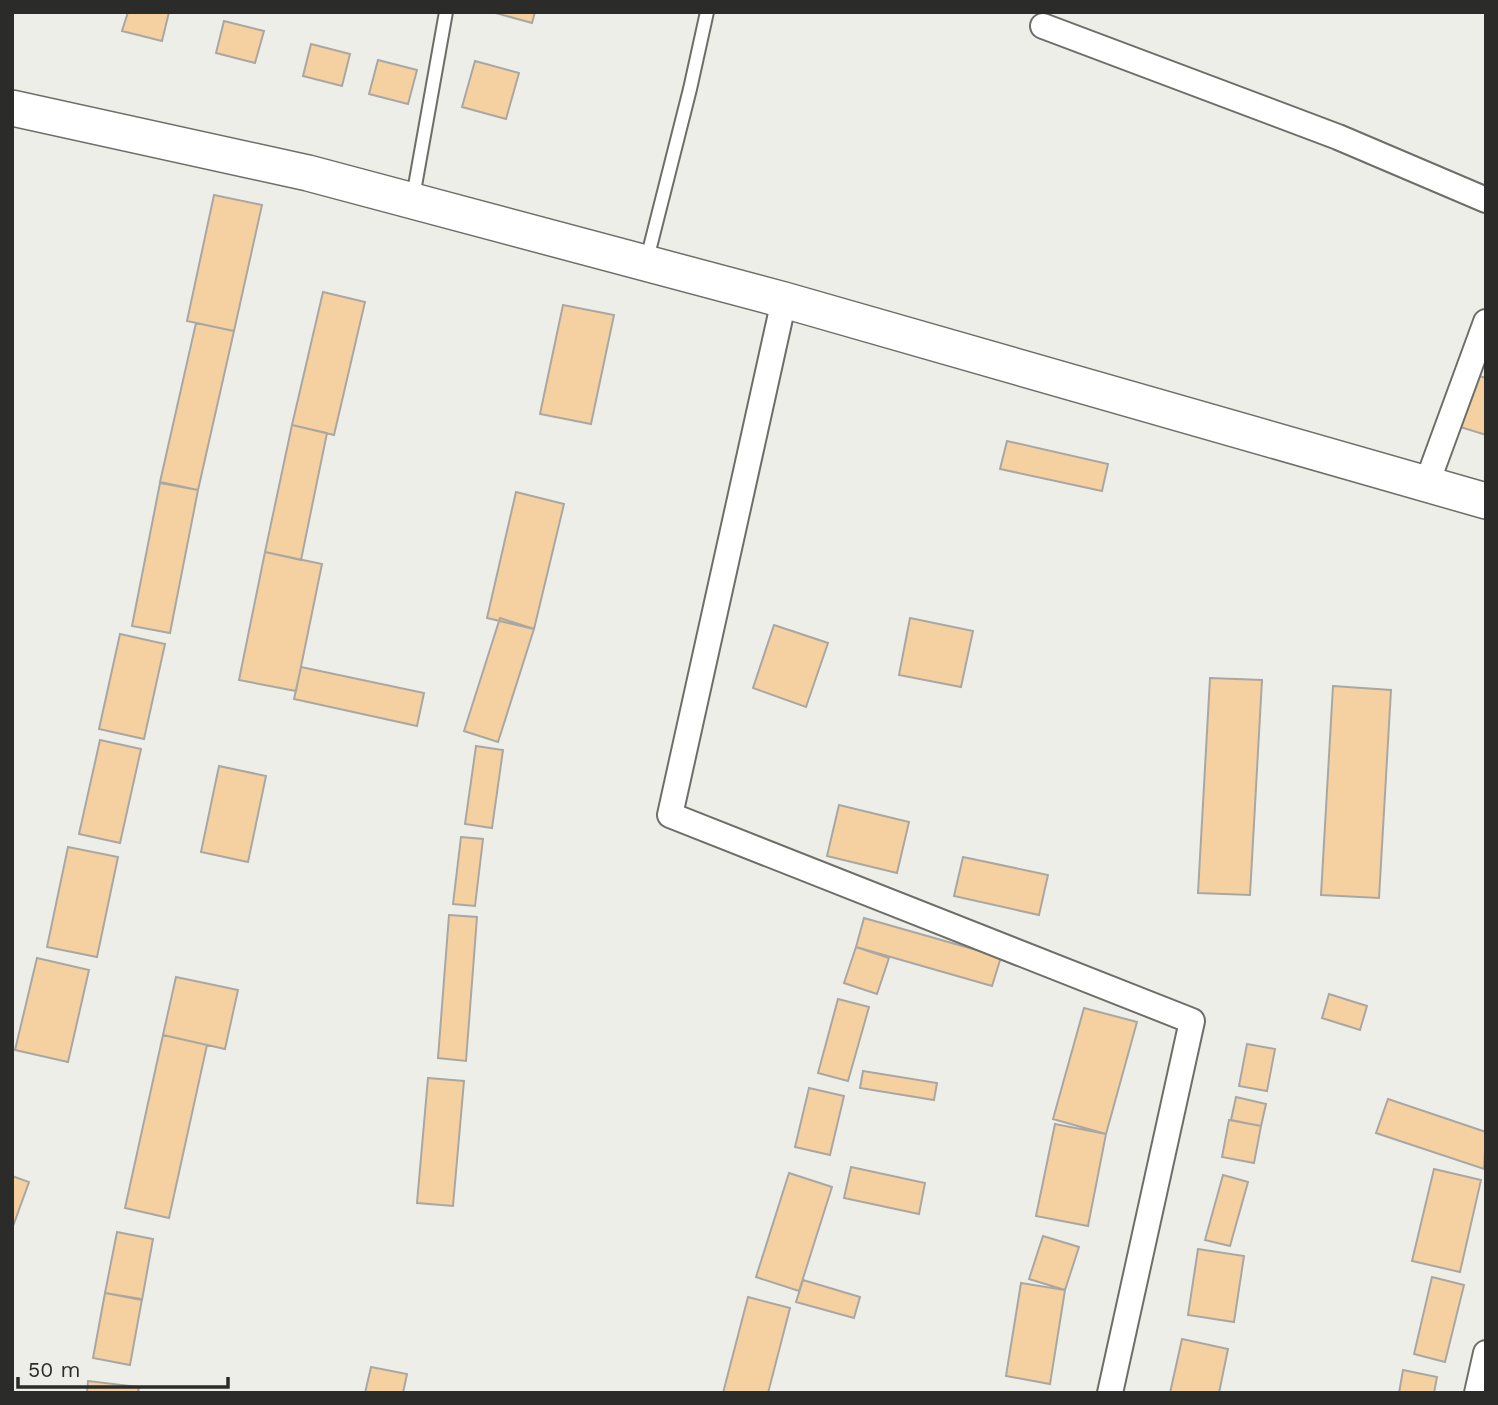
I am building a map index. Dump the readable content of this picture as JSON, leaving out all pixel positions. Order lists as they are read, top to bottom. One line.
{"scale_bar":"50 m"}
